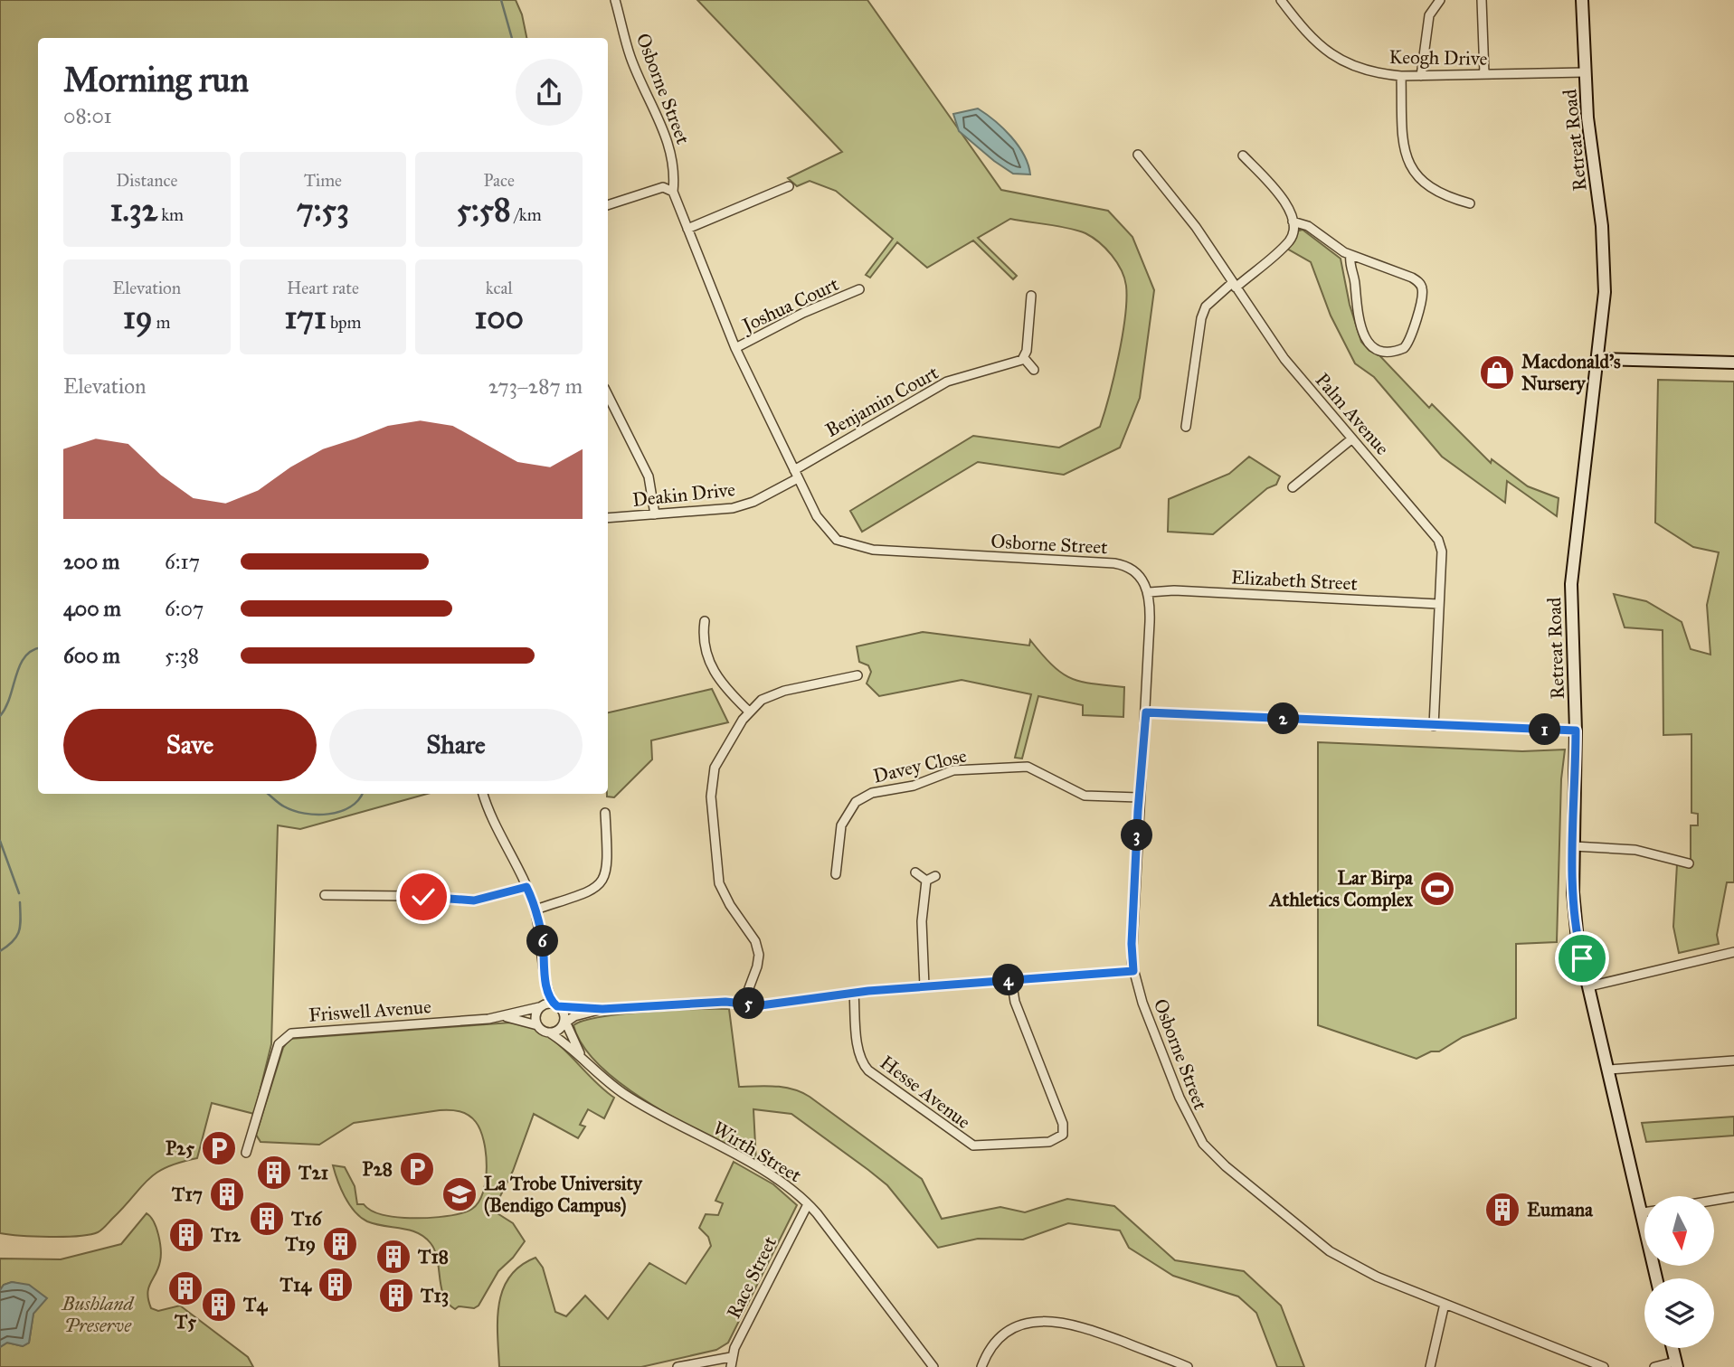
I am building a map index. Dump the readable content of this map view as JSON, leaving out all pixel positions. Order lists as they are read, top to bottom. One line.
{"streets":{"street":["Keogh Drive","Osborne Street","Retreat Road","Joshua Court","Benjamin Court","Palm Avenue","Deakin Drive","Elizabeth Street","Davey Close","Friswell Avenue","Hesse Avenue","Wirth Street","Race Street"]},"crossings":[["Keogh Drive","Retreat Road"],["Osborne Street","Joshua Court"],["Osborne Street","Benjamin Court"],["Osborne Street","Deakin Drive"],["Osborne Street","Elizabeth Street"],["Osborne Street","Davey Close"],["Benjamin Court","Deakin Drive"],["Palm Avenue","Elizabeth Street"],["Friswell Avenue","Wirth Street"],["Wirth Street","Race Street"]],"parks":["Bushland Preserve"],"places":{"shop":["Macdonald’s Nursery"],"sports":["Lar Birpa Athletics Complex"],"parking":["P25","P28"],"building":["T21","T17","Eumana","T16","T12","T19","T18","T14","T5","T13","T4"],"school or university":["La Trobe University (Bendigo Campus)"]},"north":"bottom","page":{"heading":["Morning run","08:01"],"stats":[["Distance","1.32 km"],["Time","7:53"],["Pace","5:58 /km"],["Elevation","19 m"],["Heart rate","171 bpm"],["kcal","100"]],"chart":["Elevation","273–287 m"],"list":[{"name":"200 m","note":"6:17"},{"name":"400 m","note":"6:07"},{"name":"600 m","note":"5:38"}],"buttons":["Save","Share"],"pins":["2","1","3","6","4","5"]}}
